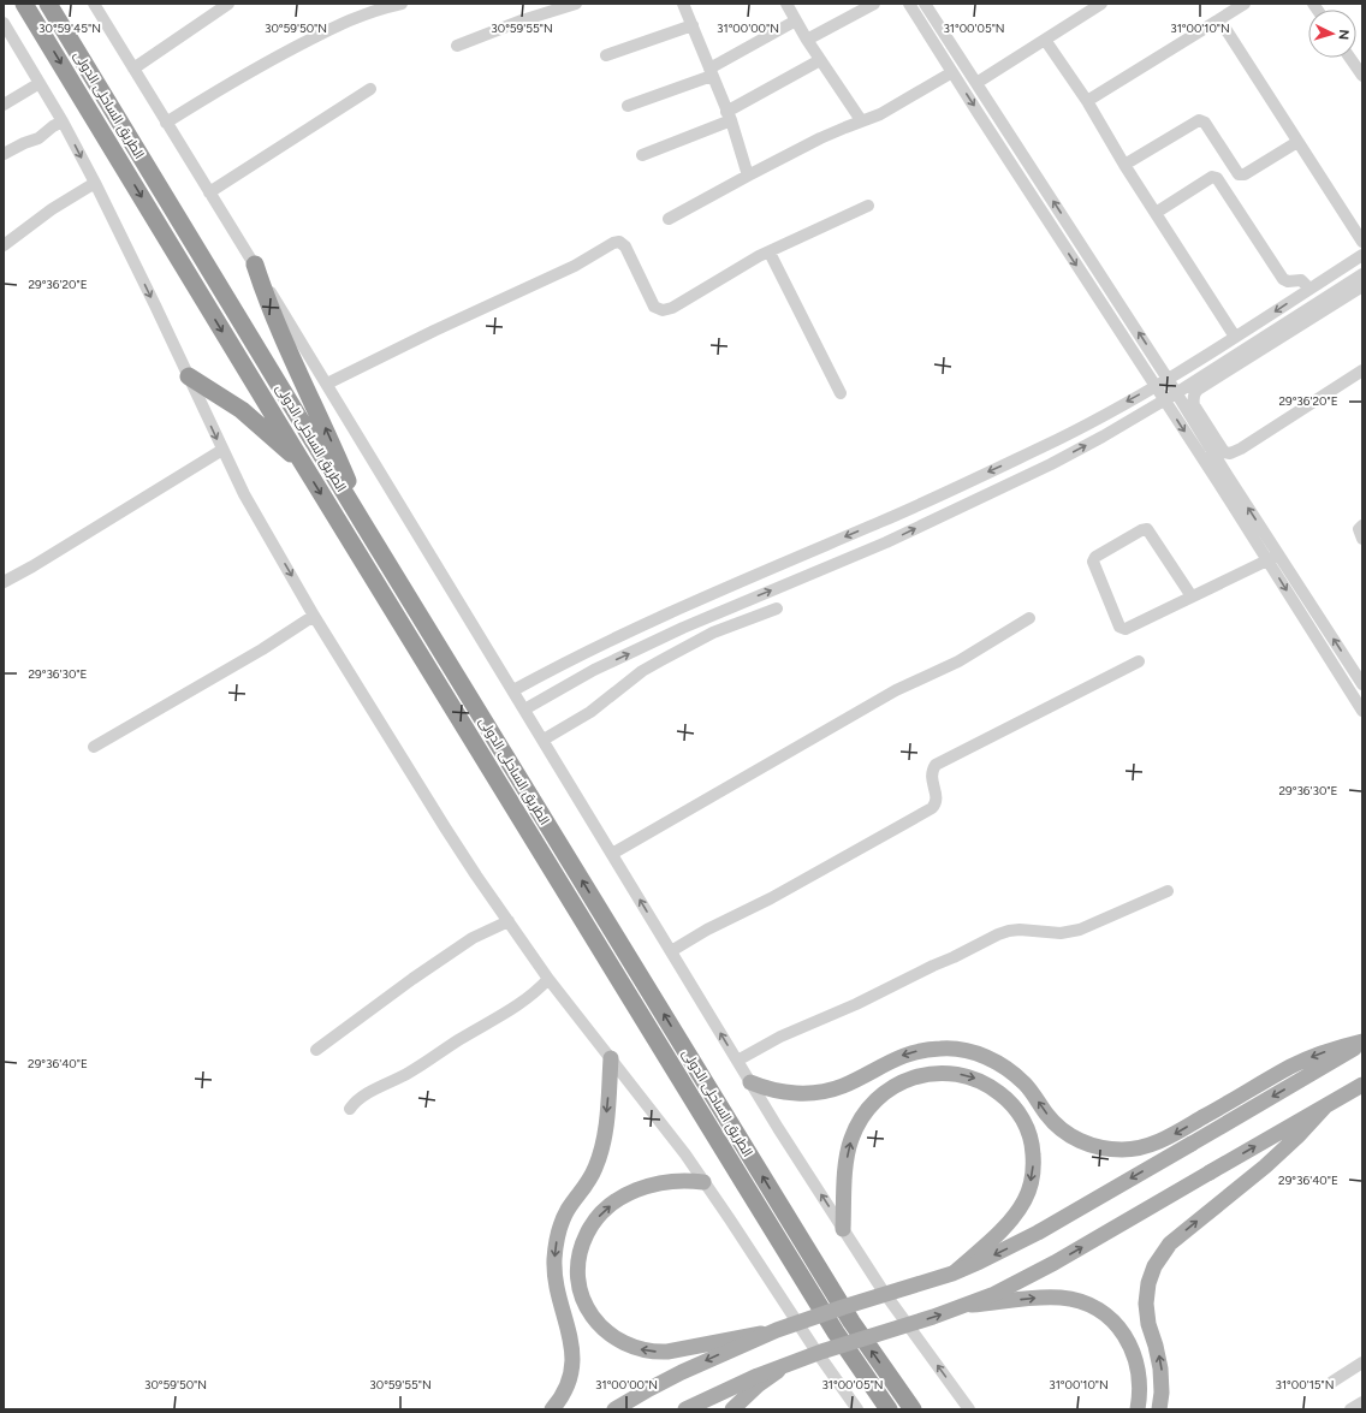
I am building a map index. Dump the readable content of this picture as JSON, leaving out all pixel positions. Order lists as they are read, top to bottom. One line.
{"streets":{"highway":["الطريق الساحلى الدولى"]},"north":"right","coordinates":["30°59'45\"N","30°59'50\"N","30°59'55\"N","31°00'00\"N","31°00'05\"N","31°00'10\"N","29°36'20\"E","29°36'30\"E","29°36'40\"E","31°00'15\"N"]}
